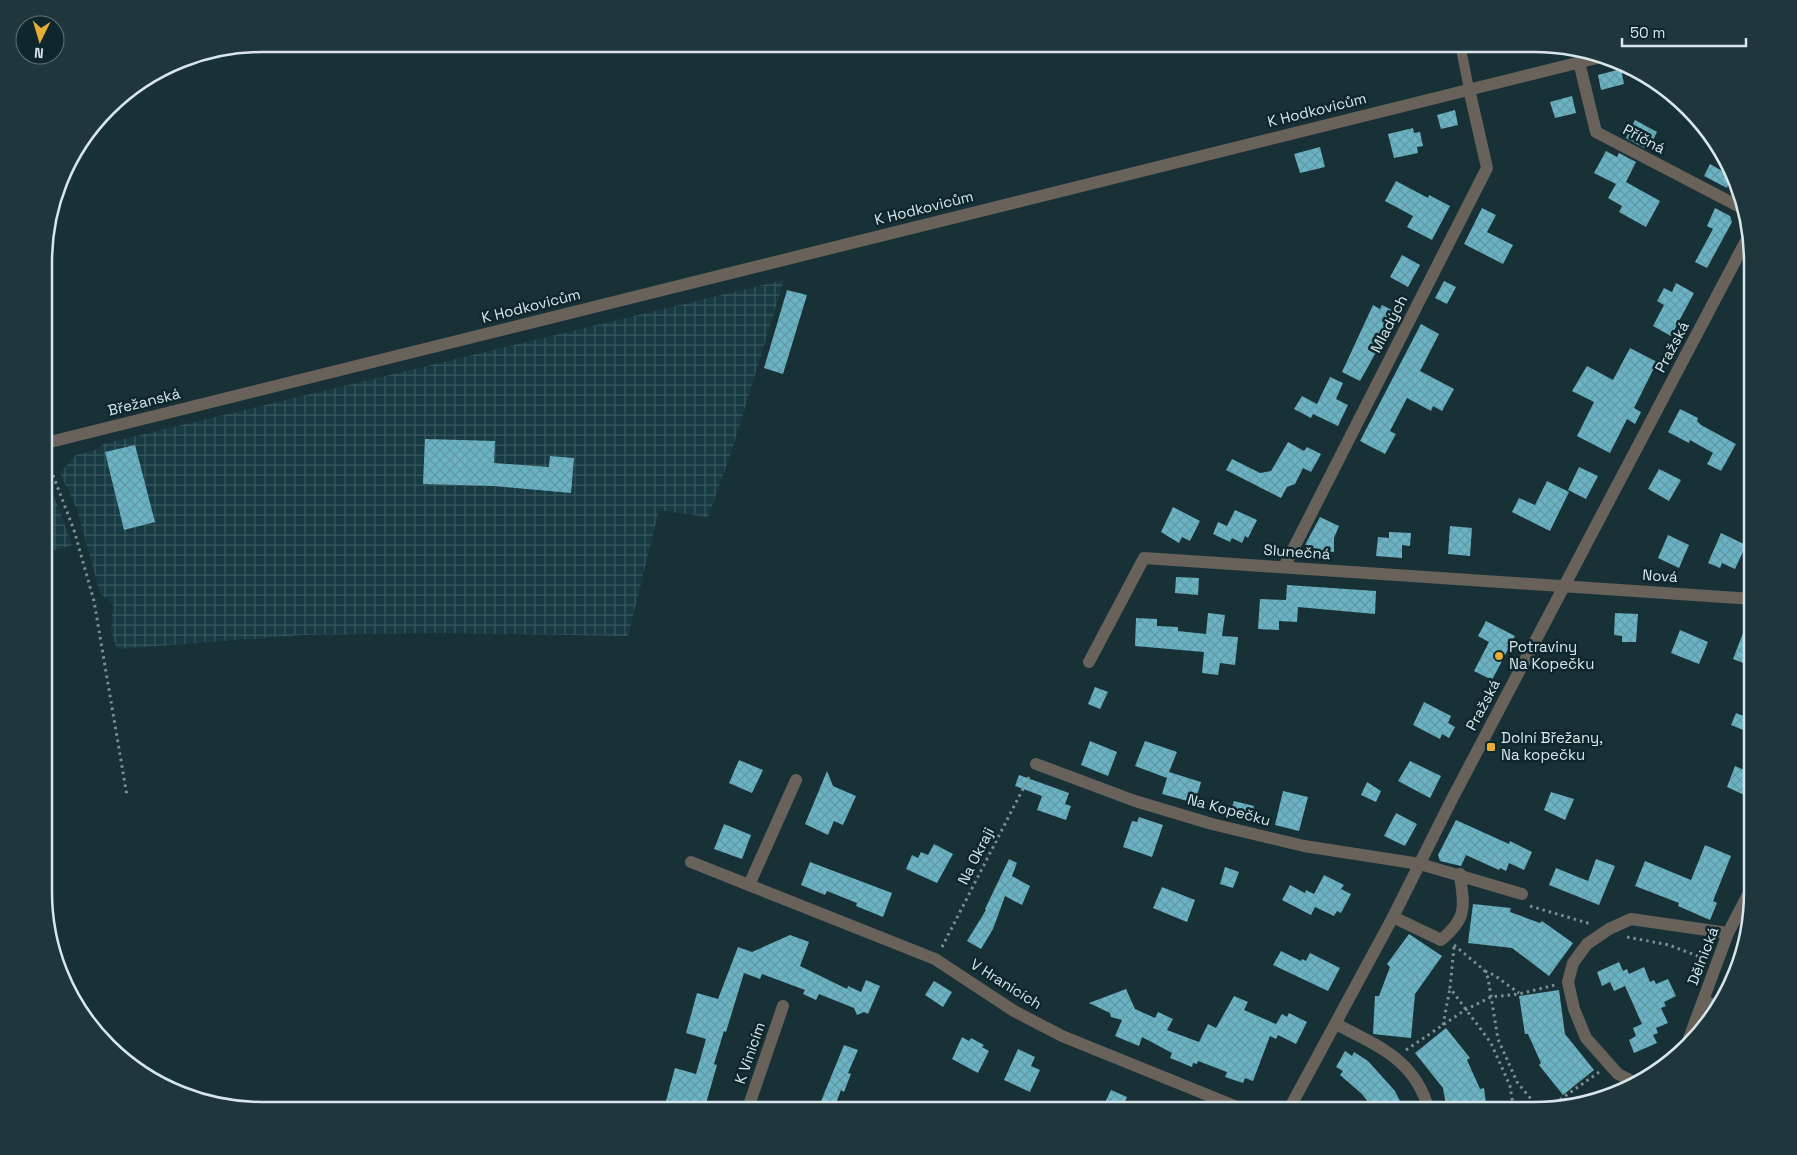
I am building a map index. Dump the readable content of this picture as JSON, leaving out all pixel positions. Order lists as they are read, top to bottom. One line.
{"streets":{"street":["K Hodkovicům","Příčná","Mladých","Pražská","Břežanská","Slunečná","Nová","Na Kopečku","Dělnická","V Hranicích","K Vinicím"],"path":["Na Okraji"]},"crossings":[["K Hodkovicům","Příčná"],["K Hodkovicům","Mladých"],["K Hodkovicům","Břežanská"],["Mladých","Slunečná"],["Pražská","Slunečná"],["Pražská","Nová"],["Pražská","Na Kopečku"],["Slunečná","Nová"],["Na Kopečku","Na Okraji"],["Na Okraji","V Hranicích"]],"places":{"other":["Potraviny Na Kopečku"],"transit":["Dolní Břežany, Na kopečku"]},"scale_bar":"50 m","north":"bottom"}
